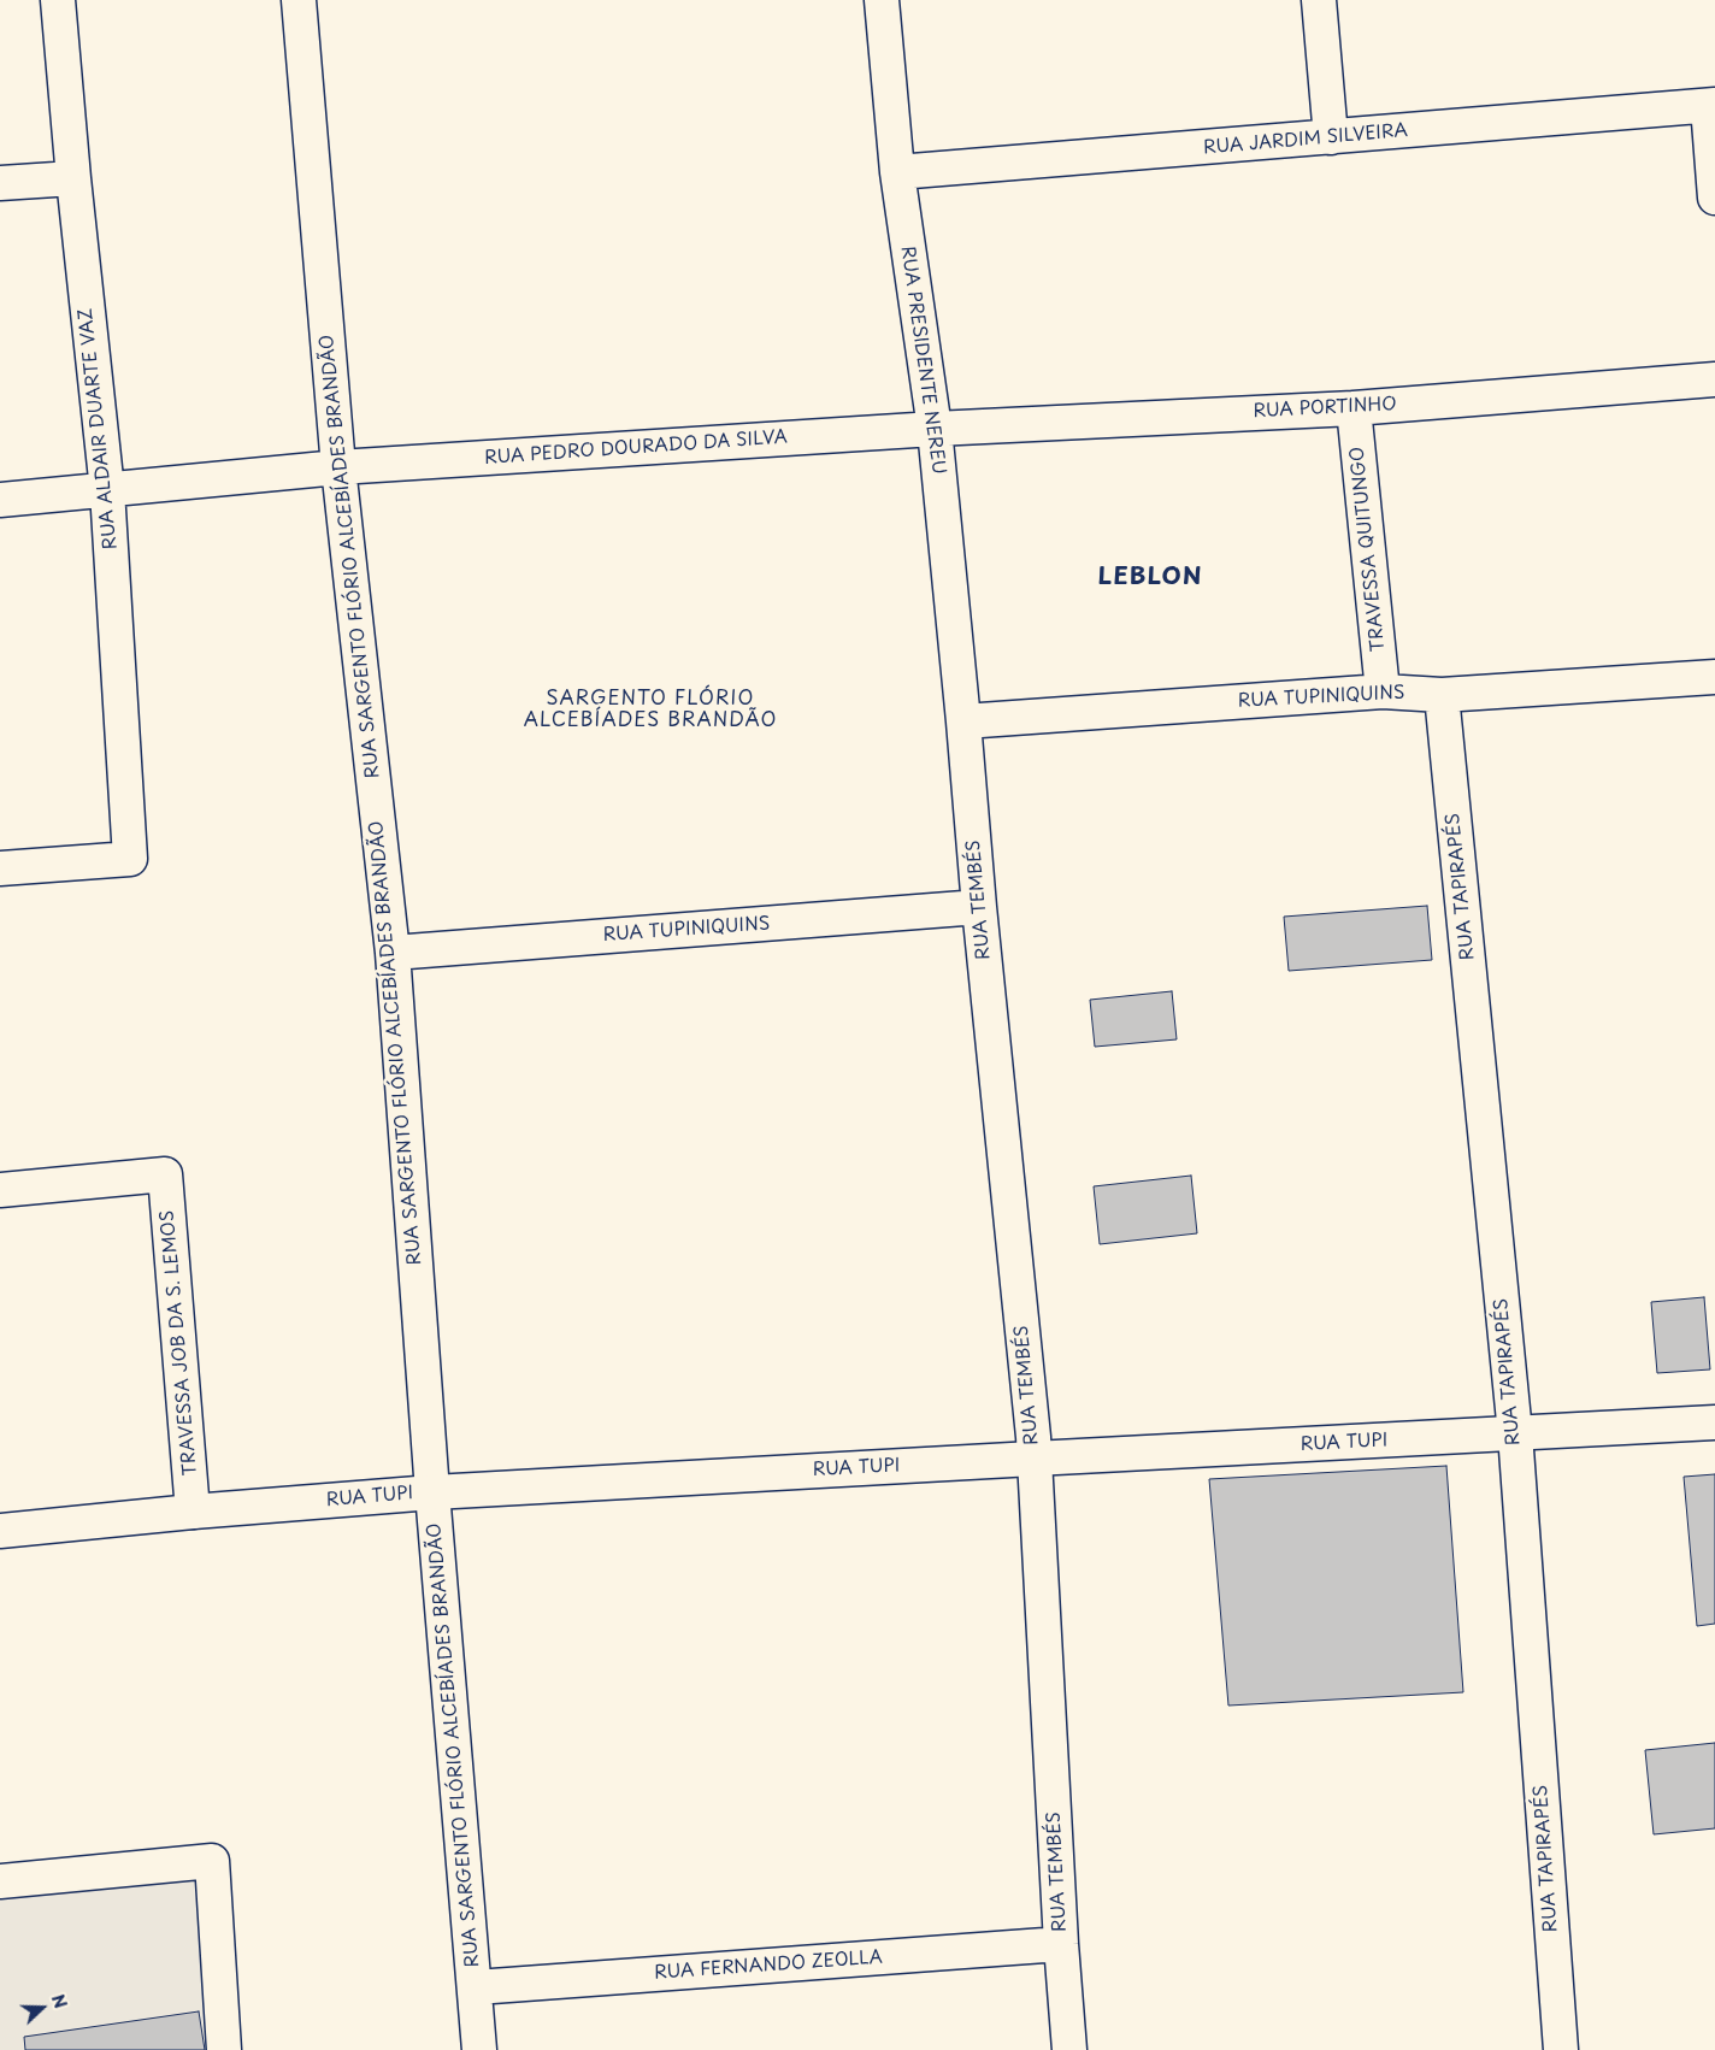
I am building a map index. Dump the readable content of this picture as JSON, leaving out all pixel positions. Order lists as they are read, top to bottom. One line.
{"streets":{"street":["RUA JARDIM SILVEIRA","RUA PRESIDENTE NEREU","RUA PORTINHO","RUA ALDAIR DUARTE VAZ","RUA PEDRO DOURADO DA SILVA","TRAVESSA QUITUNGO","RUA SARGENTO FLÓRIO ALCEBÍADES BRANDÃO","RUA TUPINIQUINS","RUA TAPIRAPÉS","RUA TEMBÉS","TRAVESSA JOB DA S. LEMOS","RUA TUPI","RUA FERNANDO ZEOLLA"]},"crossings":[["RUA JARDIM SILVEIRA","RUA PRESIDENTE NEREU"],["RUA PRESIDENTE NEREU","RUA PORTINHO"],["RUA PRESIDENTE NEREU","RUA PEDRO DOURADO DA SILVA"],["RUA PRESIDENTE NEREU","RUA TUPINIQUINS"],["RUA PRESIDENTE NEREU","RUA TEMBÉS"],["RUA PORTINHO","RUA PEDRO DOURADO DA SILVA"],["RUA PORTINHO","TRAVESSA QUITUNGO"],["RUA ALDAIR DUARTE VAZ","RUA PEDRO DOURADO DA SILVA"],["RUA PEDRO DOURADO DA SILVA","RUA SARGENTO FLÓRIO ALCEBÍADES BRANDÃO"],["TRAVESSA QUITUNGO","RUA TUPINIQUINS"],["RUA SARGENTO FLÓRIO ALCEBÍADES BRANDÃO","RUA TUPINIQUINS"],["RUA SARGENTO FLÓRIO ALCEBÍADES BRANDÃO","RUA TUPI"],["RUA SARGENTO FLÓRIO ALCEBÍADES BRANDÃO","RUA FERNANDO ZEOLLA"],["RUA TUPINIQUINS","RUA TAPIRAPÉS"],["RUA TUPINIQUINS","RUA TEMBÉS"],["RUA TAPIRAPÉS","RUA TUPI"],["RUA TEMBÉS","RUA TUPI"],["RUA TEMBÉS","RUA FERNANDO ZEOLLA"],["TRAVESSA JOB DA S. LEMOS","RUA TUPI"]],"districts":["LEBLON","SARGENTO FLÓRIO ALCEBÍADES BRANDÃO"],"north":"right"}
